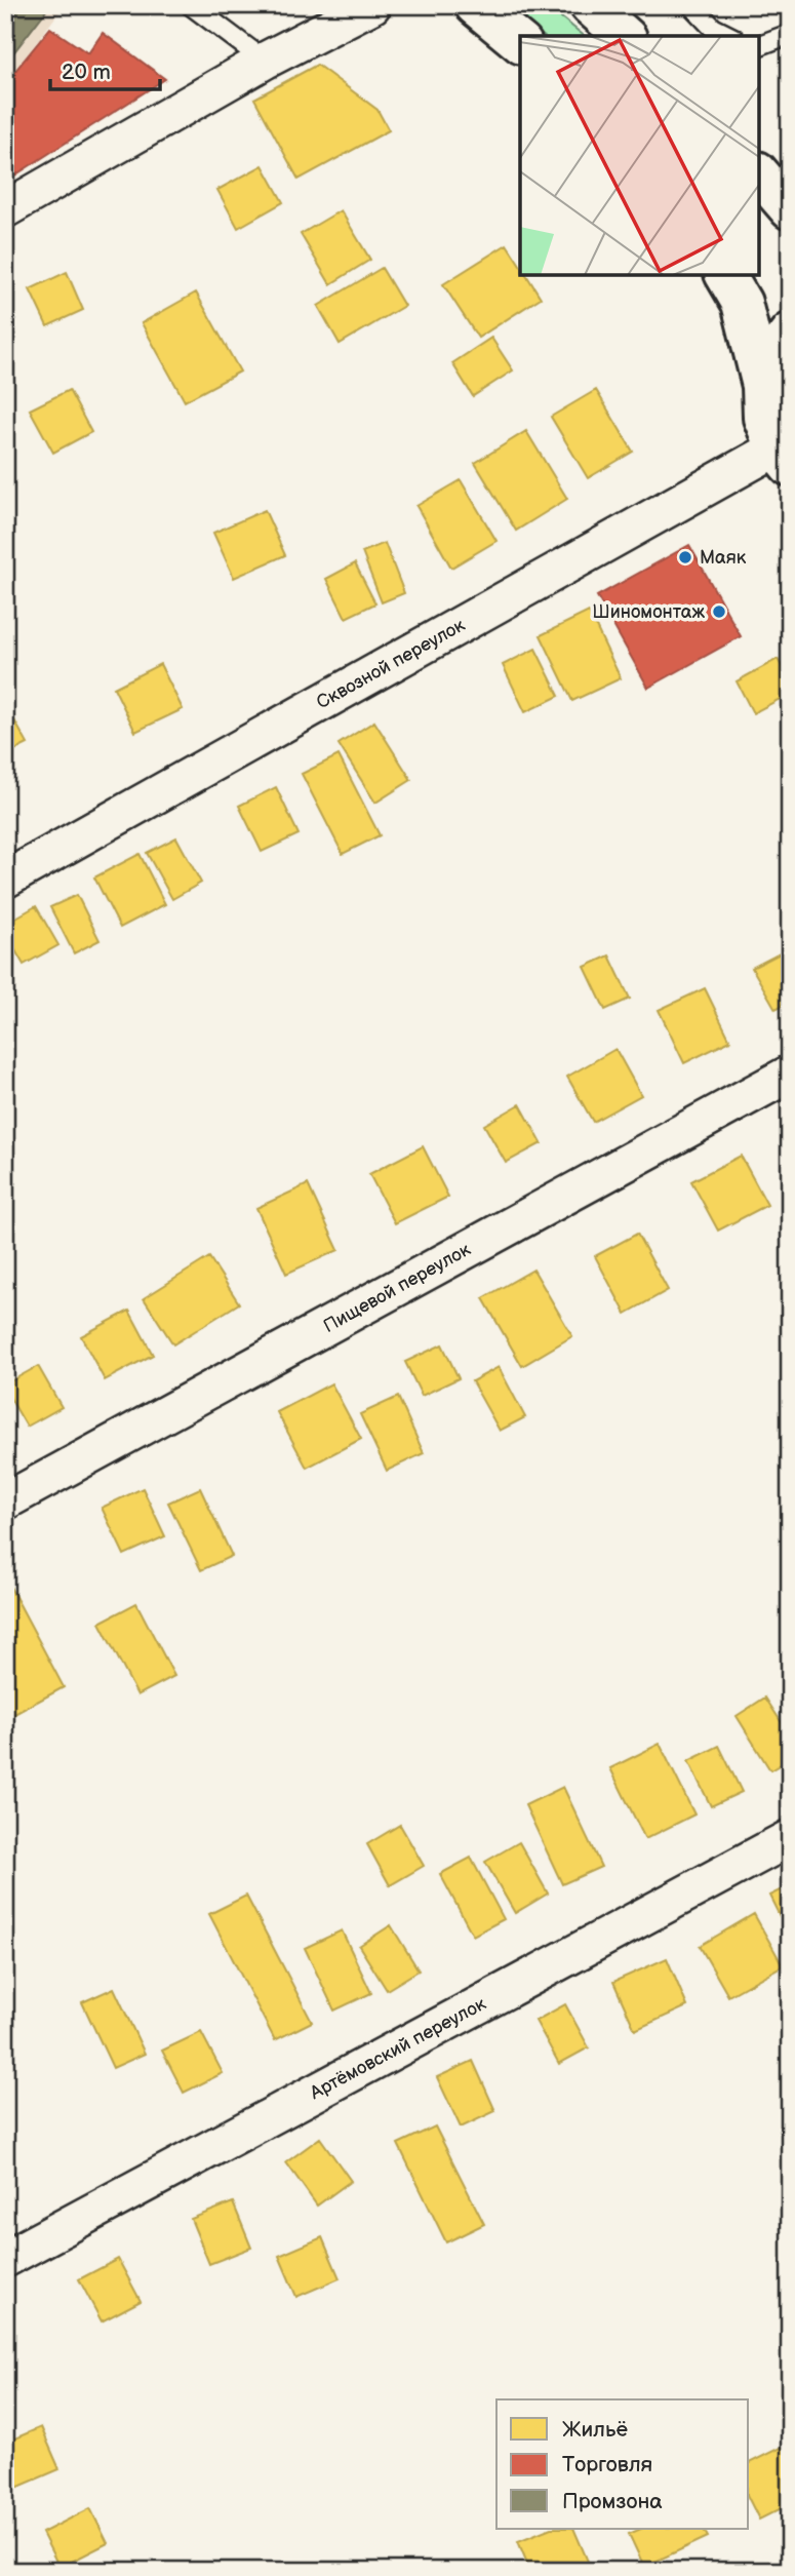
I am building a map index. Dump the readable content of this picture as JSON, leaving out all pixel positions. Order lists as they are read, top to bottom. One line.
{"streets":{"street":["Сквозной переулок","Пищевой переулок","Артёмовский переулок"]},"places":["Маяк","Шиномонтаж"],"legend":["Жильё","Торговля","Промзона"],"scale_bar":"20 m"}
